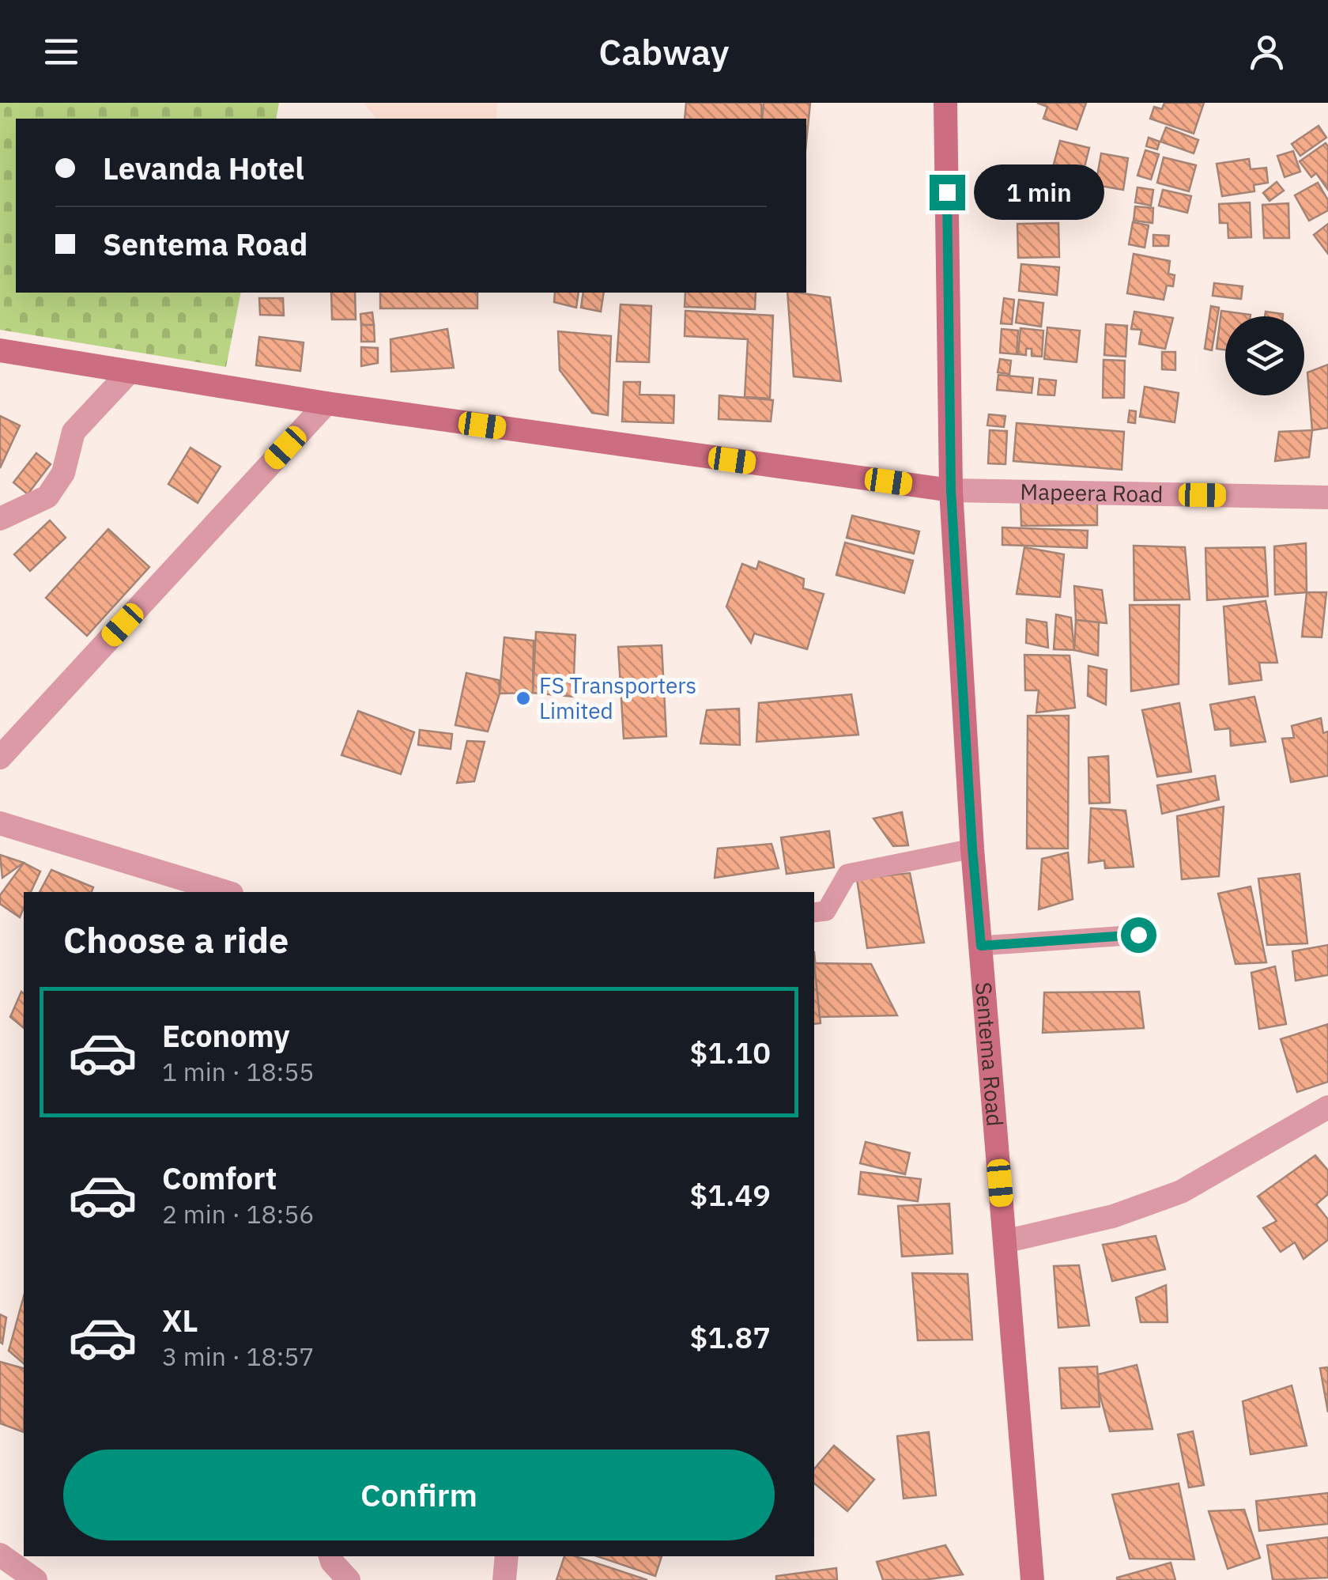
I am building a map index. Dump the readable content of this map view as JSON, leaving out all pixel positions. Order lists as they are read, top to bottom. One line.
{"streets":{"main road":["Sentema Road"],"street":["Mapeera Road"]},"crossings":[["Mapeera Road","Sentema Road"]],"places":["FS Transporters Limited"],"page":{"header":"Cabway","banner":["Levanda Hotel","Sentema Road"],"bubble":"1 min","heading":"Choose a ride","list":[{"name":"Economy","note":"1 min · 18:55","value":"$1.10"},{"name":"Comfort","note":"2 min · 18:56","value":"$1.49"},{"name":"XL","note":"3 min · 18:57","value":"$1.87"}],"buttons":"Confirm"}}
